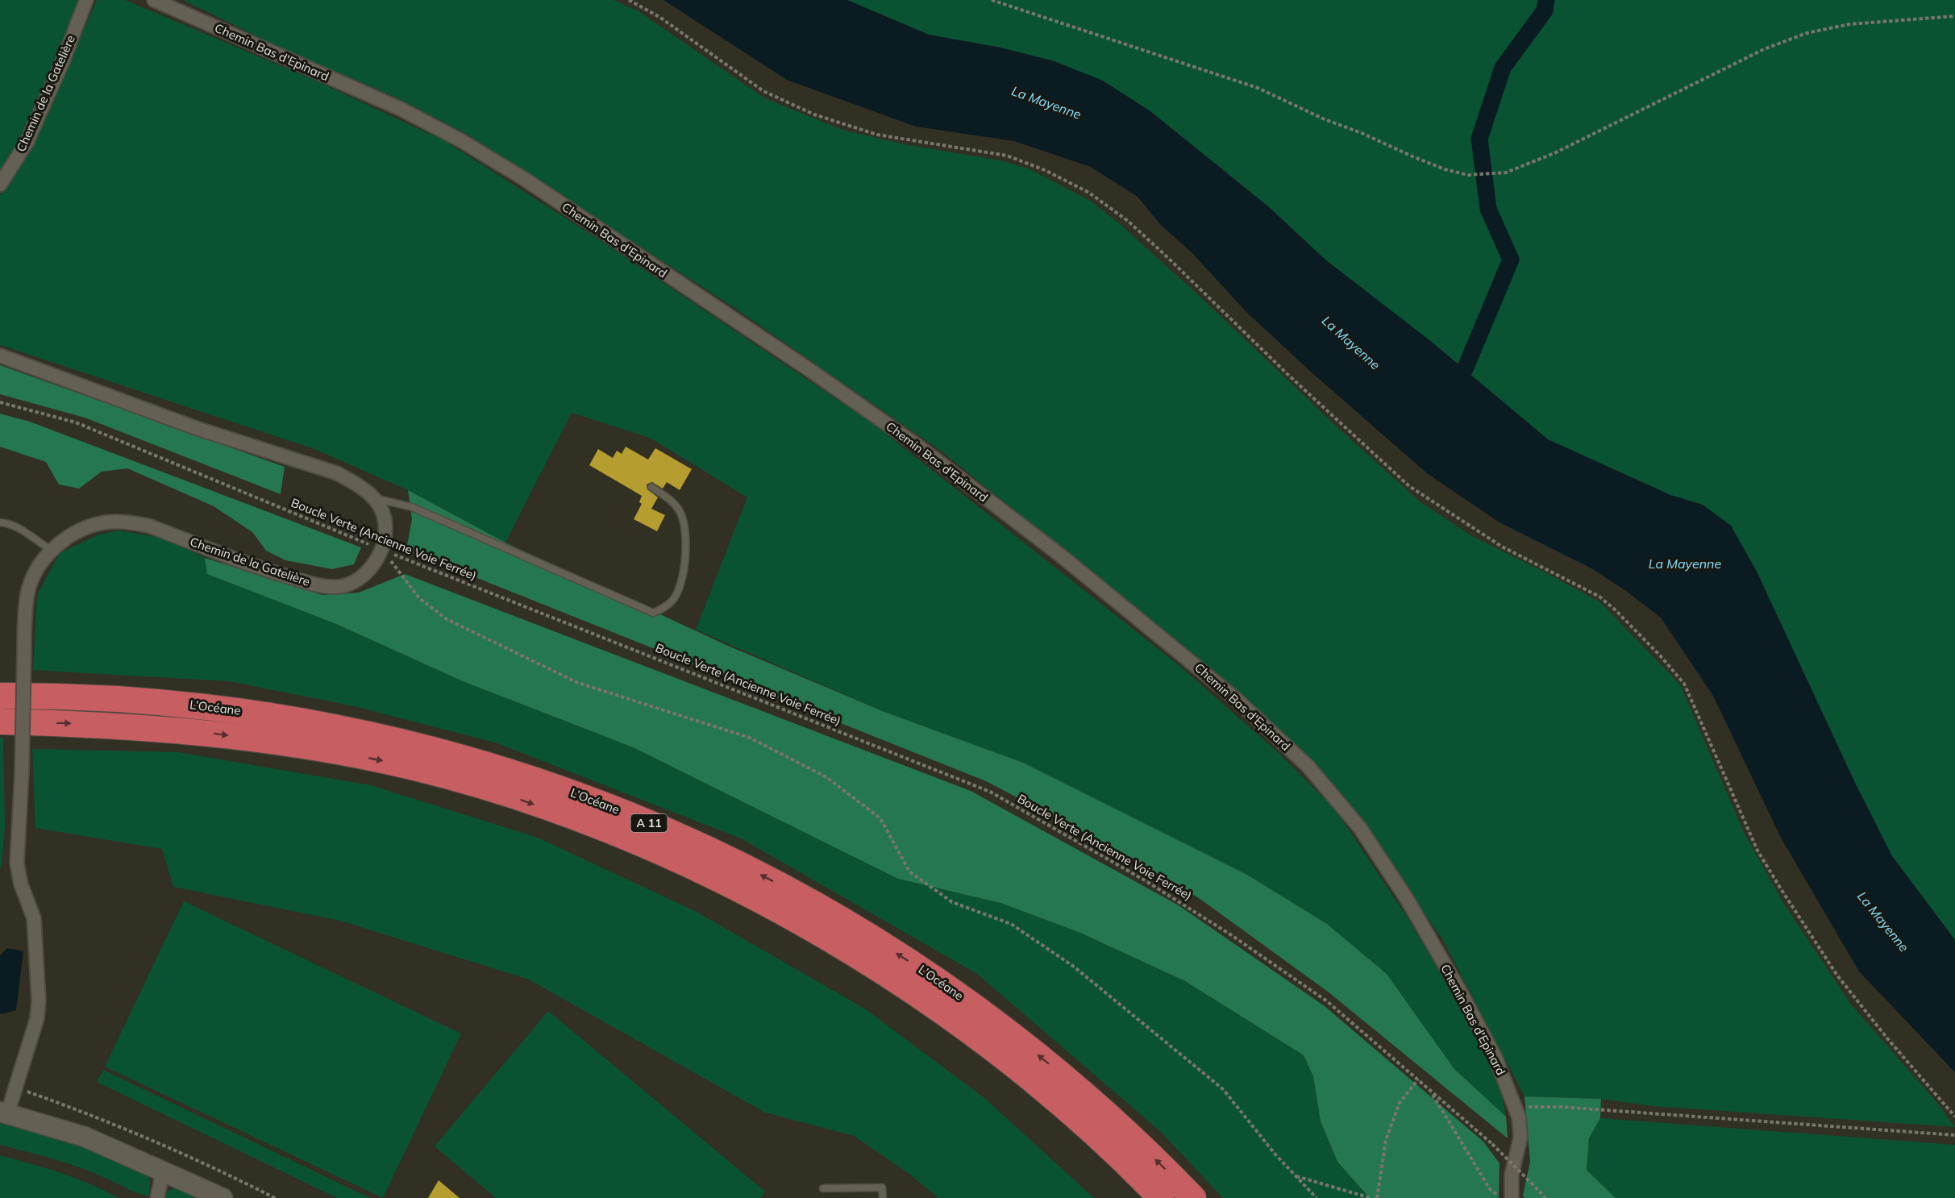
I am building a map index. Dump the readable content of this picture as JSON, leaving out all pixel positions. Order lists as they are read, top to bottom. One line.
{"streets":{"highway":["L’Océane","A 11"],"street":["Chemin Bas d'Epinard","Chemin de la Gatelière"],"path":["Boucle Verte (Ancienne Voie Ferrée)"]},"crossings":[["Chemin de la Gatelière","Boucle Verte (Ancienne Voie Ferrée)"]],"water":["La Mayenne"]}
